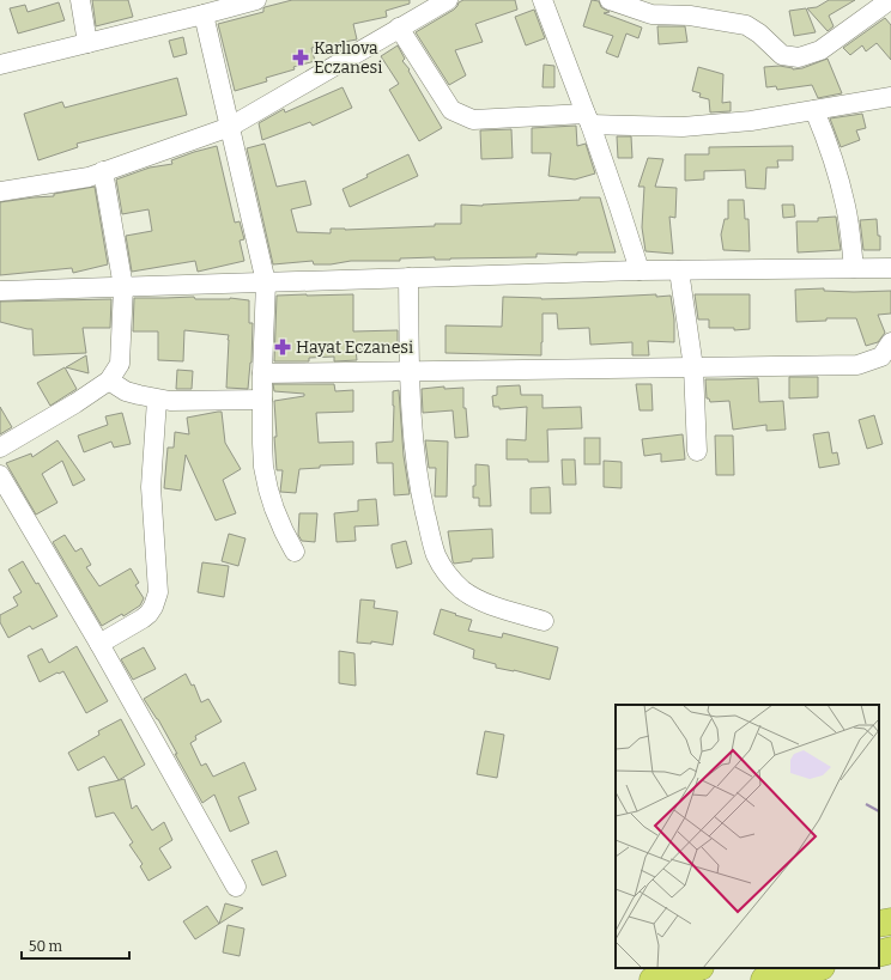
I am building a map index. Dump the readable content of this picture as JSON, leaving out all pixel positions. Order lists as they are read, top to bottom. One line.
{"places":{"pharmacy":["Karlıova Eczanesi","Hayat Eczanesi"]},"scale_bar":"50 m"}
